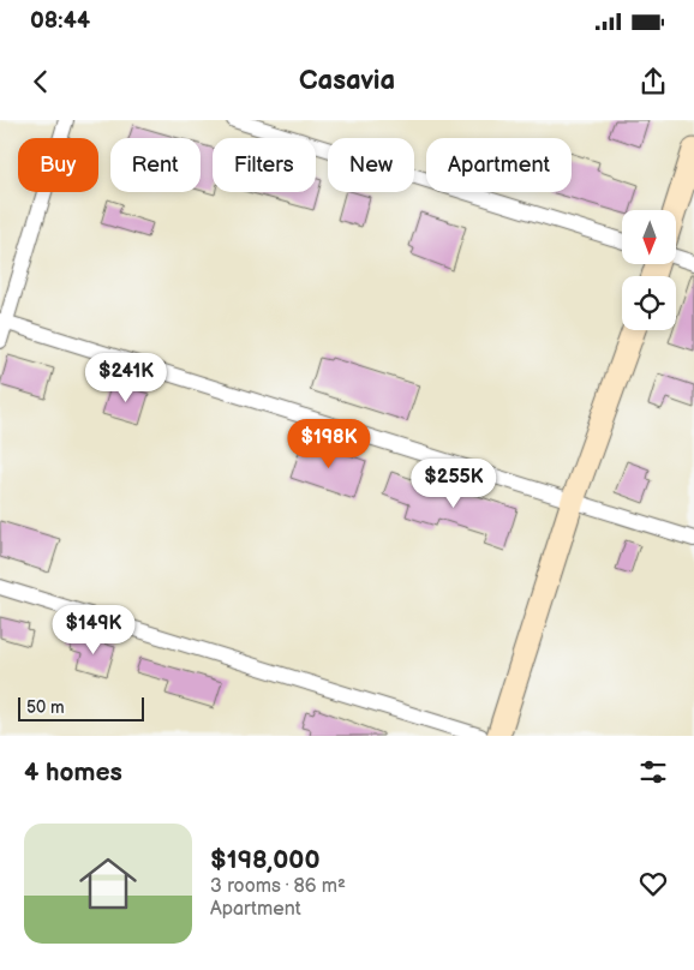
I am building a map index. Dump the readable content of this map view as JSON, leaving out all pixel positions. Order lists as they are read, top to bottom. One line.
{"scale_bar":"50 m","north":"bottom","page":{"status":"08:44","header":"Casavia","chip":["Buy","Rent","Filters","New","Apartment"],"price":["$241K","$198K","$255K","$149K"],"scale":"50 m","heading":"4 homes","list":[{"name":"$198,000","note":"3 rooms · 86 m² · Apartment"}]}}
